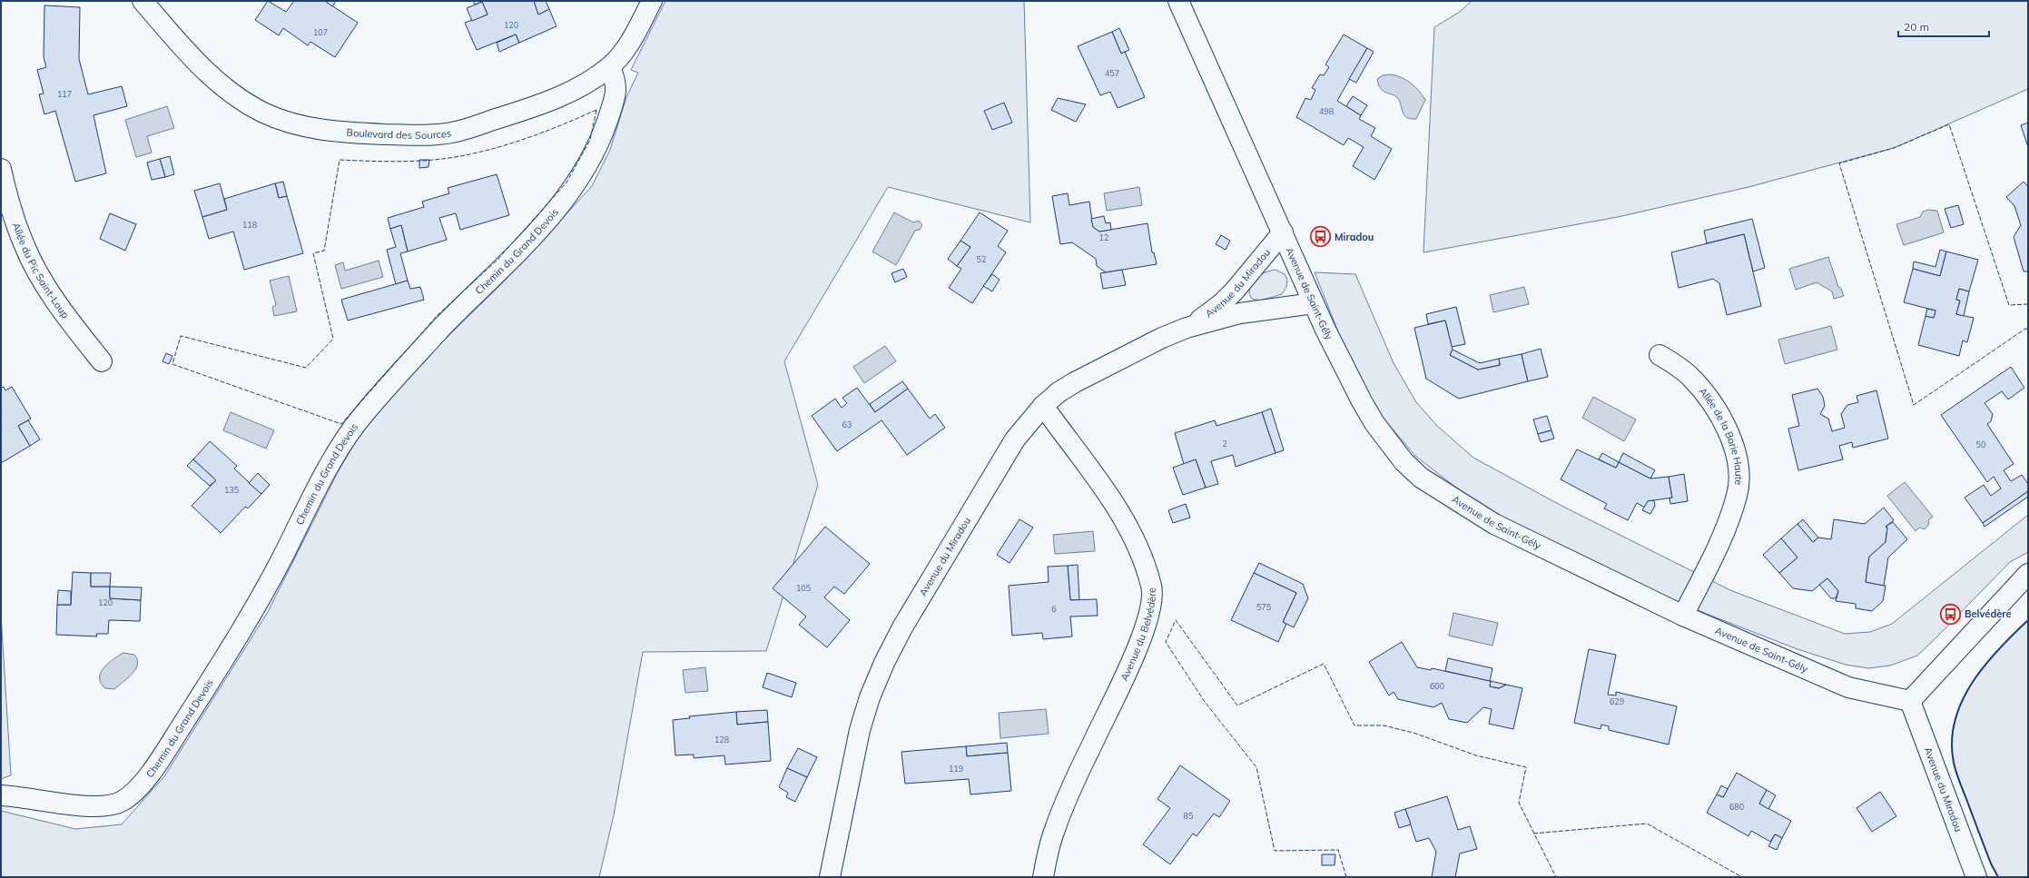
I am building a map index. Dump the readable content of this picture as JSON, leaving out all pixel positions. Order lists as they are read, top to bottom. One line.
{"streets":{"street":["Boulevard des Sources","Chemin du Grand Devois","Allée du Pic Saint-Loup","Avenue du Miradou","Avenue de Saint-Gély","Allée de la Borie Haute","Avenue du Belvédère"]},"crossings":[["Boulevard des Sources","Chemin du Grand Devois"],["Avenue du Miradou","Avenue de Saint-Gély"],["Avenue du Miradou","Avenue du Belvédère"],["Avenue de Saint-Gély","Allée de la Borie Haute"]],"places":{"bus stop":["Miradou","Belvédère"]},"house_numbers":["120","107","457","117","498","118","12","52","63","2","50","135","105","120","575","6","600","629","128","119","680","85"],"scale_bar":"20 m"}
